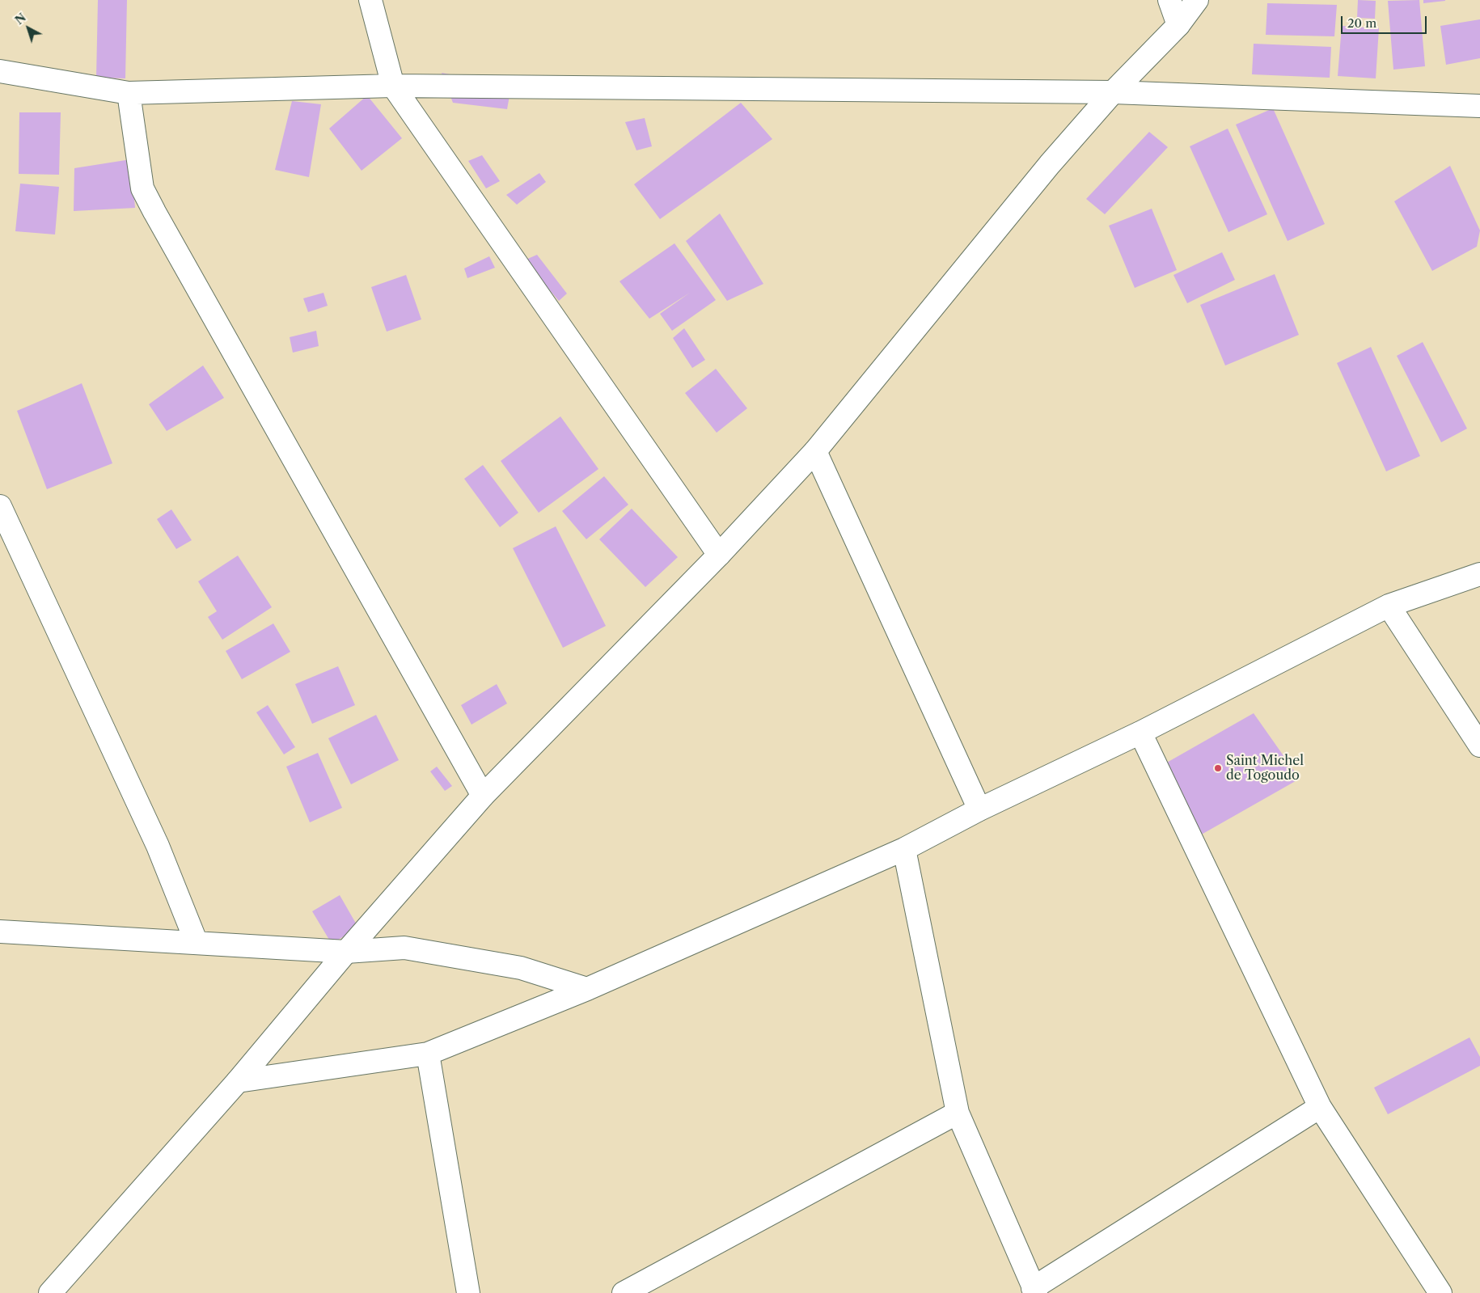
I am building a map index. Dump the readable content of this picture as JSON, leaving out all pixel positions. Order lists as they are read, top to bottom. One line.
{"places":["Saint Michel de Togoudo"],"scale_bar":"20 m","north":"top left"}
